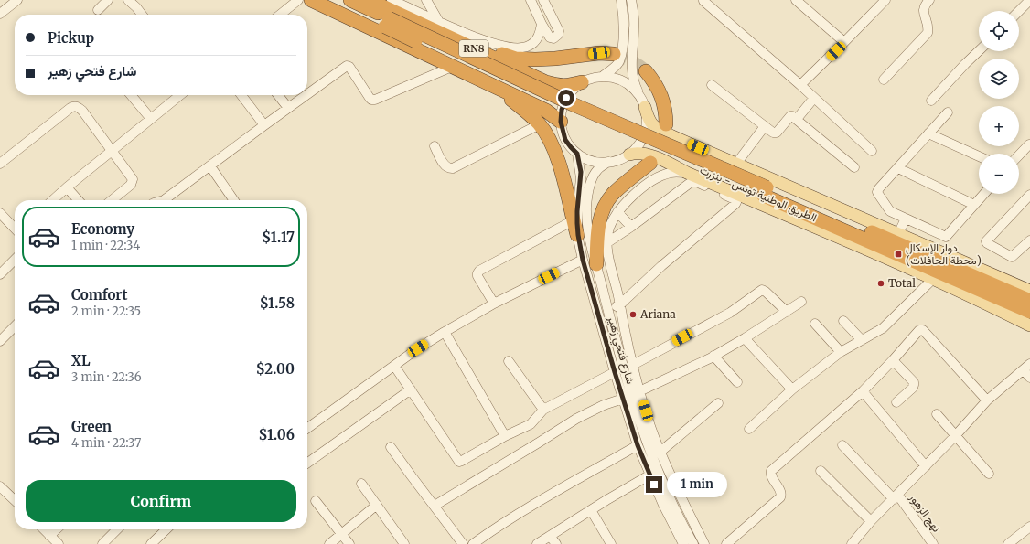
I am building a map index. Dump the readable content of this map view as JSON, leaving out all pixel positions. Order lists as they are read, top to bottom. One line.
{"streets":{"highway":["RN8","الطريق الوطنية تونس - بنزرت"],"street":["شارع فتحي زهير","نهج الزهور"]},"crossings":[["RN8","شارع فتحي زهير"]],"places":{"transit":["دوار الإسكال (محطة الحافلات)"],"other":["Total","Ariana"]},"page":{"map_buttons":["+","−"],"banner":["Pickup","شارع فتحي زهير"],"list":[{"name":"Economy","note":"1 min · 22:34","value":"$1.17"},{"name":"Comfort","note":"2 min · 22:35","value":"$1.58"},{"name":"XL","note":"3 min · 22:36","value":"$2.00"},{"name":"Green","note":"4 min · 22:37","value":"$1.06"}],"bubble":"1 min","buttons":"Confirm"}}
